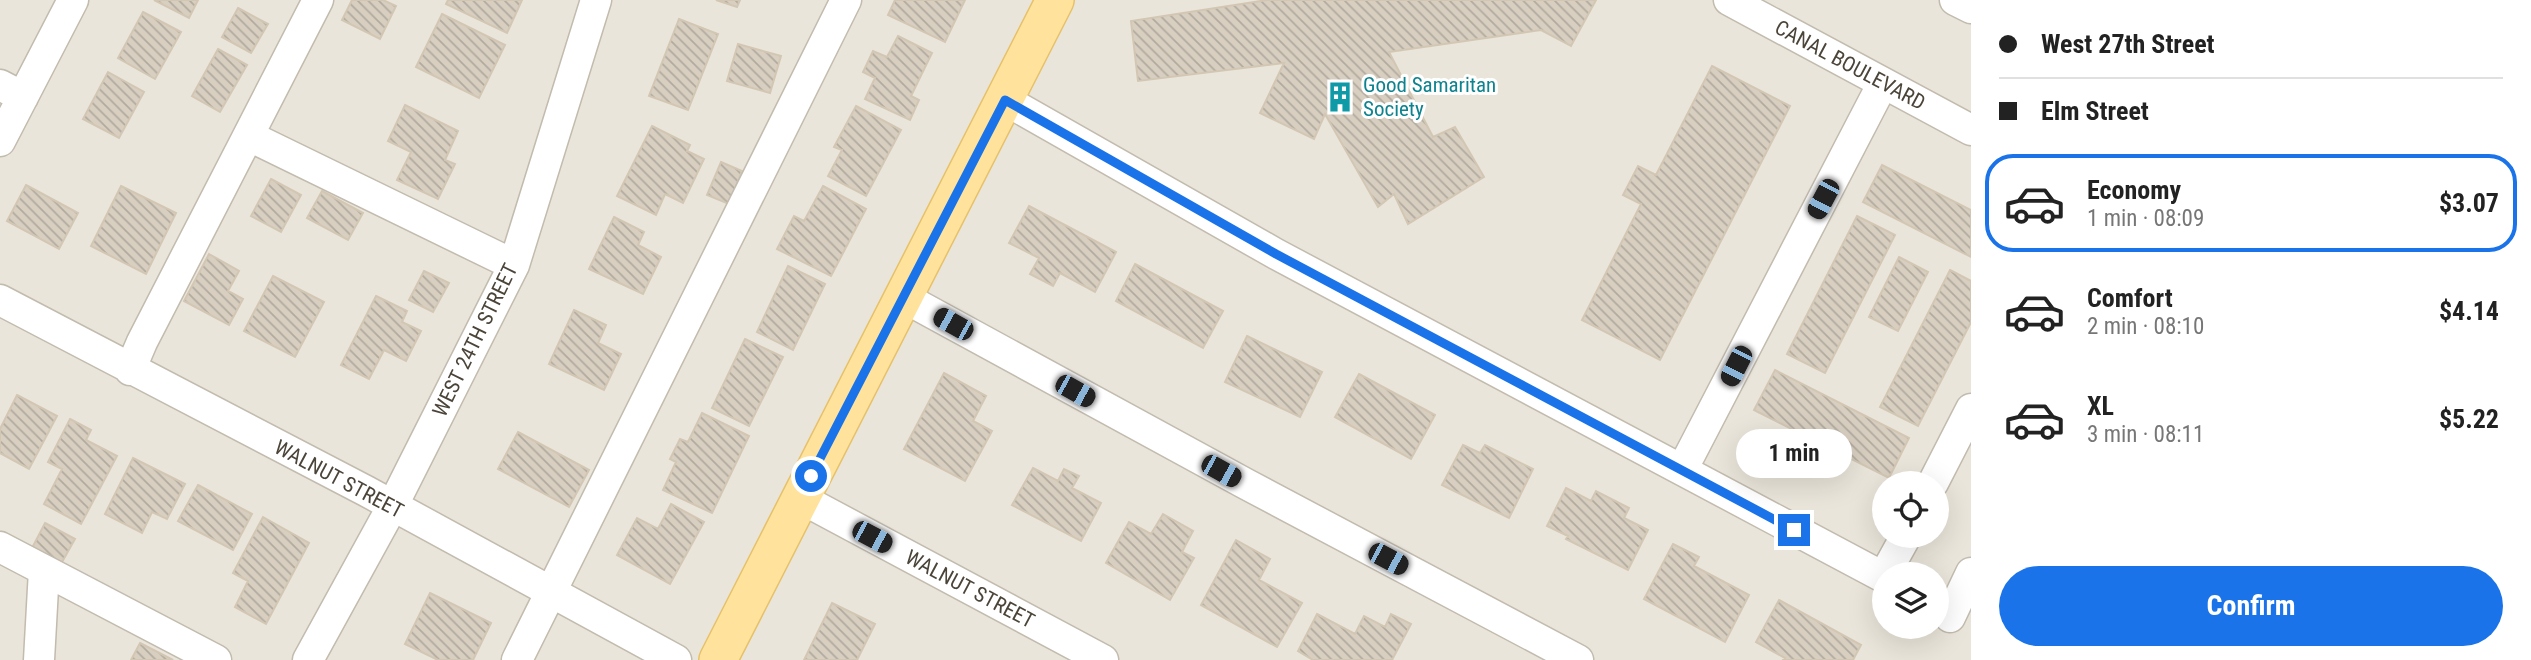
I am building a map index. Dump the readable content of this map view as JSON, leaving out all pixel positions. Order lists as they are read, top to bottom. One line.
{"streets":{"street":["CANAL BOULEVARD","WEST 24TH STREET","WALNUT STREET"]},"crossings":[["WEST 24TH STREET","WALNUT STREET"]],"places":{"building":["Good Samaritan Society"]},"page":{"banner":["West 27th Street","Elm Street"],"list":[{"name":"Economy","note":"1 min · 08:09","value":"$3.07"},{"name":"Comfort","note":"2 min · 08:10","value":"$4.14"},{"name":"XL","note":"3 min · 08:11","value":"$5.22"}],"bubble":"1 min","buttons":"Confirm"}}
